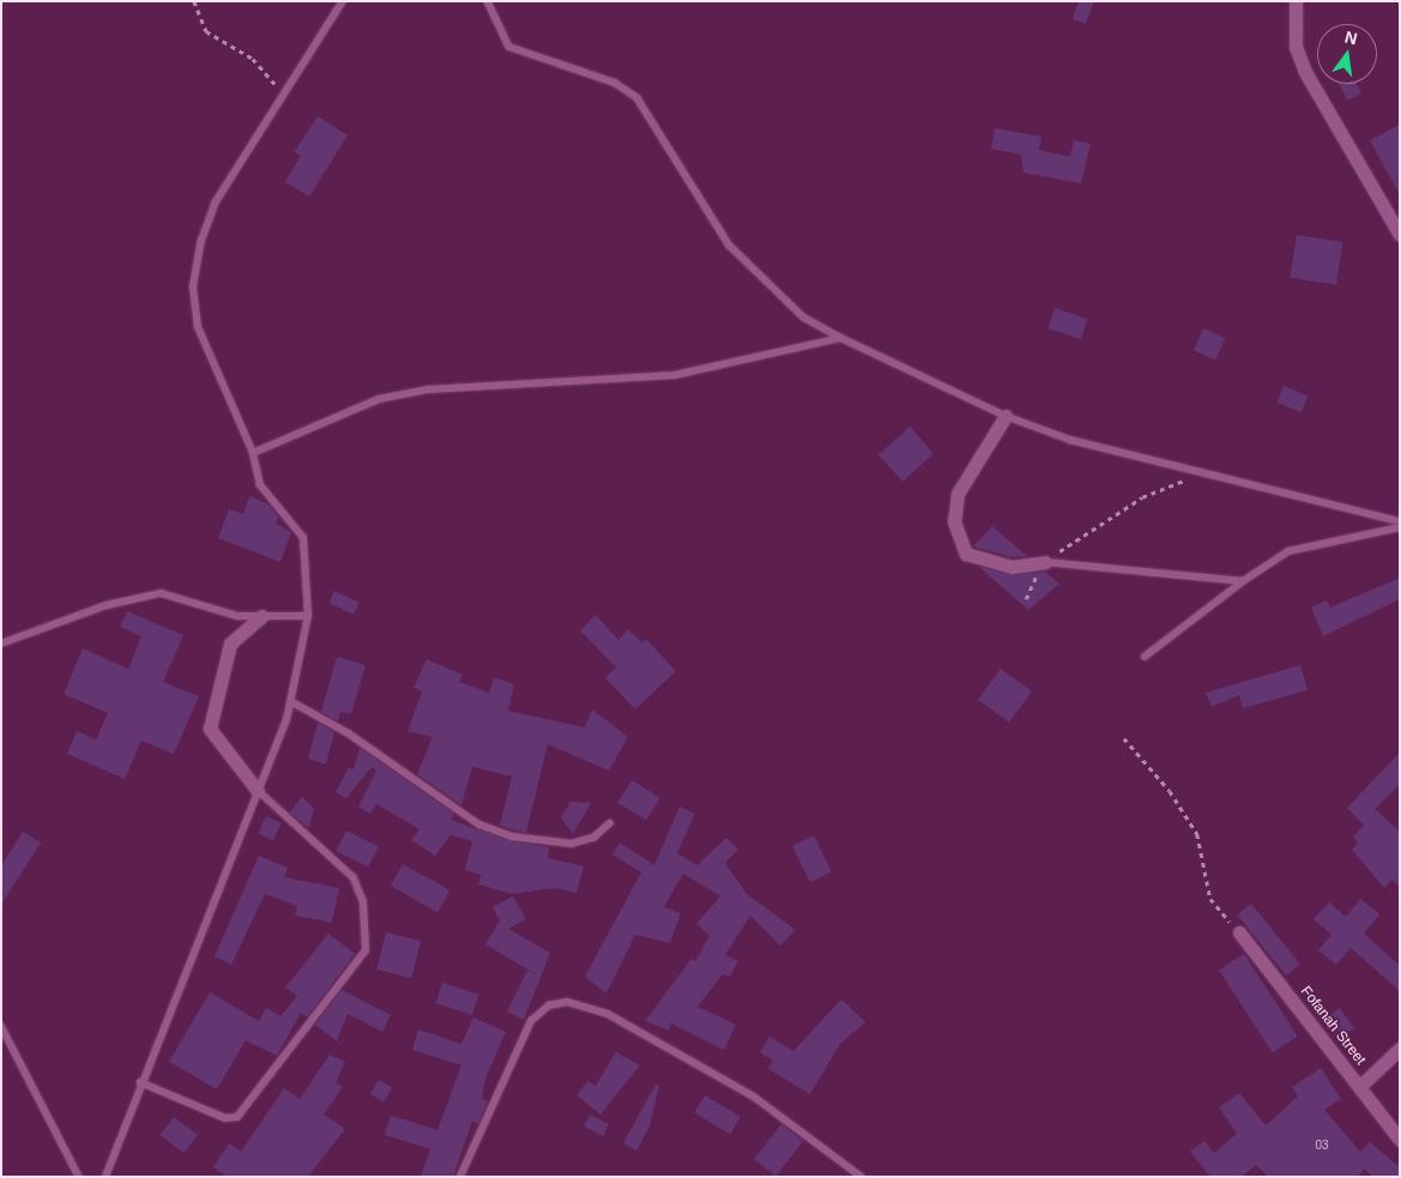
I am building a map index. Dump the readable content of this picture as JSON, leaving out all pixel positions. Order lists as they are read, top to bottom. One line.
{"streets":{"street":["Fofanah Street"]},"house_numbers":["03"],"north":"top"}
